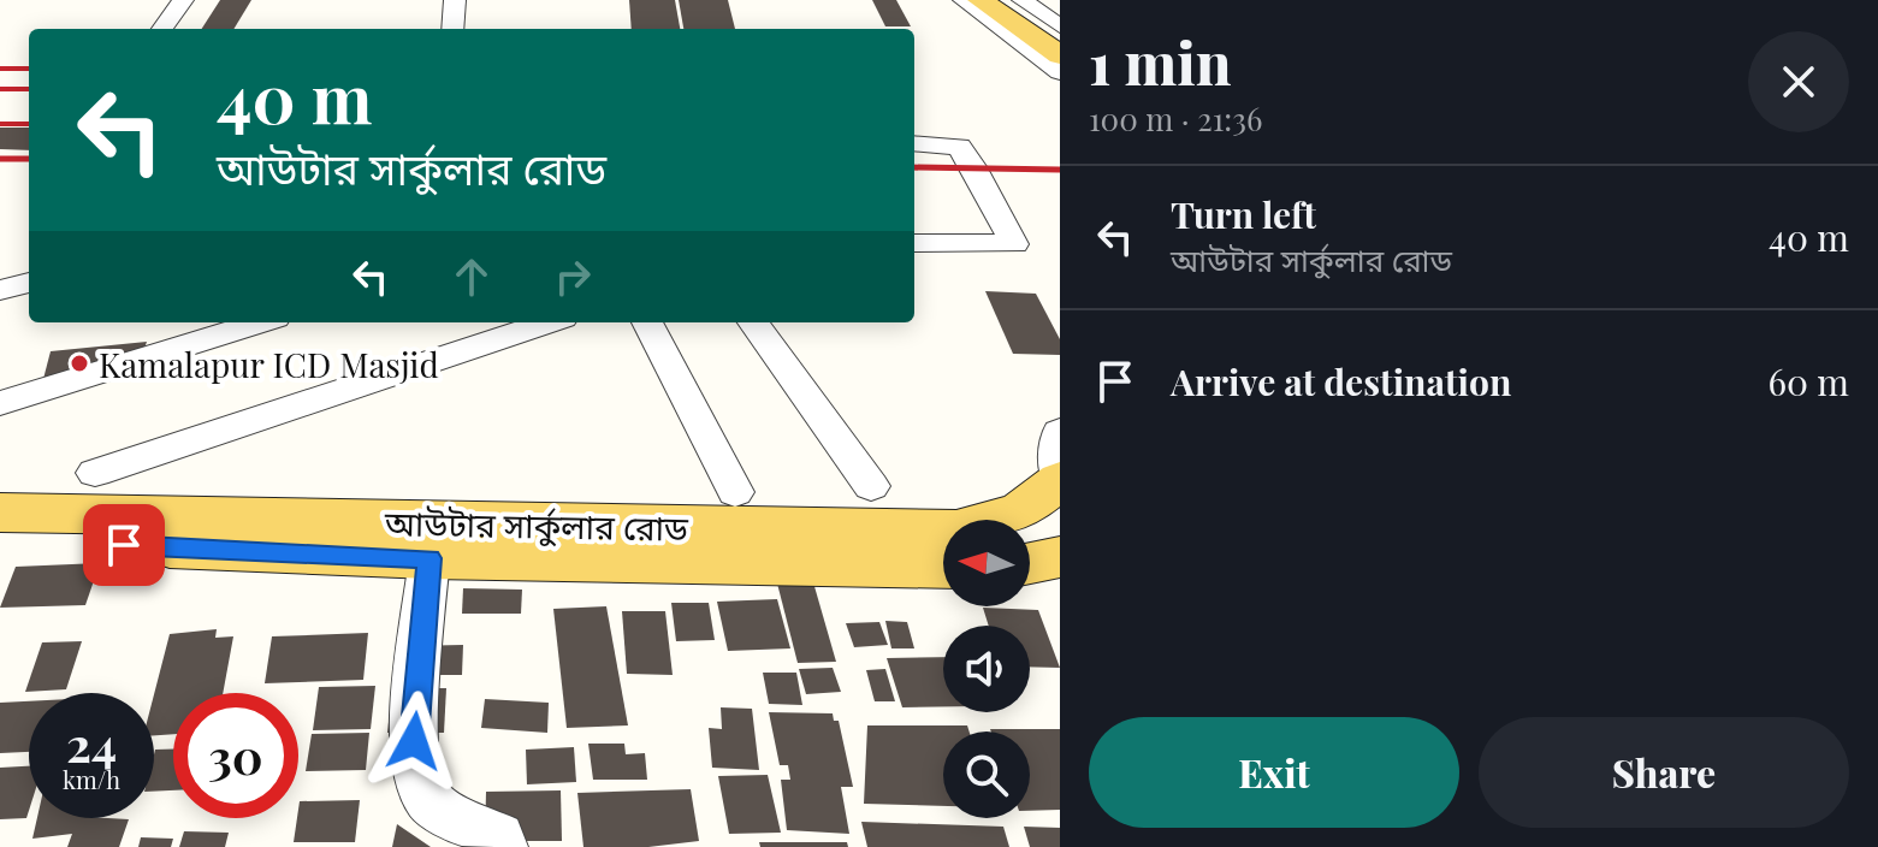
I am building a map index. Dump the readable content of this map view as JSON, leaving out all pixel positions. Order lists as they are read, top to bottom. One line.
{"streets":{"main road":["আউটার সার্কুলার রোড"]},"places":["Kamalapur ICD Masjid"],"north":"left","page":{"heading":["1 min","100 m · 21:36"],"turn":["40 m","আউটার সার্কুলার রোড"],"list":[{"name":"Turn left","note":"আউটার সার্কুলার রোড","value":"40 m"},{"name":"Arrive at destination","value":"60 m"}],"speed":"24 km/h","limit":"30","buttons":["Exit","Share"]}}
